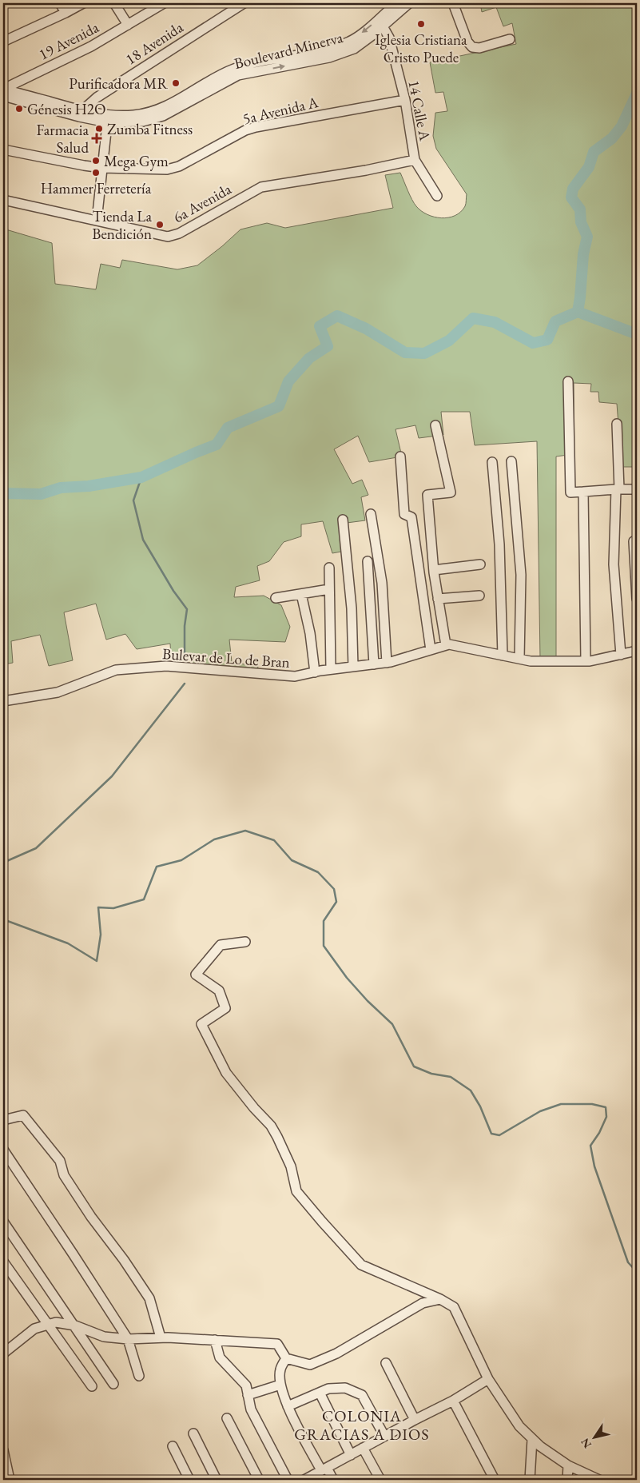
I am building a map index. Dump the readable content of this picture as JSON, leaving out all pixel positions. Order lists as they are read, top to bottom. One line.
{"streets":{"street":["19 Avenida","18 Avenida","Boulevard Minerva","5a Avenida A","14 Calle A","6a Avenida","Bulevar de Lo de Bran"]},"crossings":[["19 Avenida","Boulevard Minerva"],["18 Avenida","Boulevard Minerva"],["Boulevard Minerva","14 Calle A"],["5a Avenida A","14 Calle A"],["14 Calle A","6a Avenida"]],"districts":["COLONIA GRACIAS A DIOS"],"places":{"other":["Iglesia Cristiana Cristo Puede","Purificadora MR","Génesis H2O","Zumba Fitness","Mega Gym","Hammer Ferretería","Tienda La Bendición"],"health":["Farmacia Salud"]},"north":"bottom left"}
